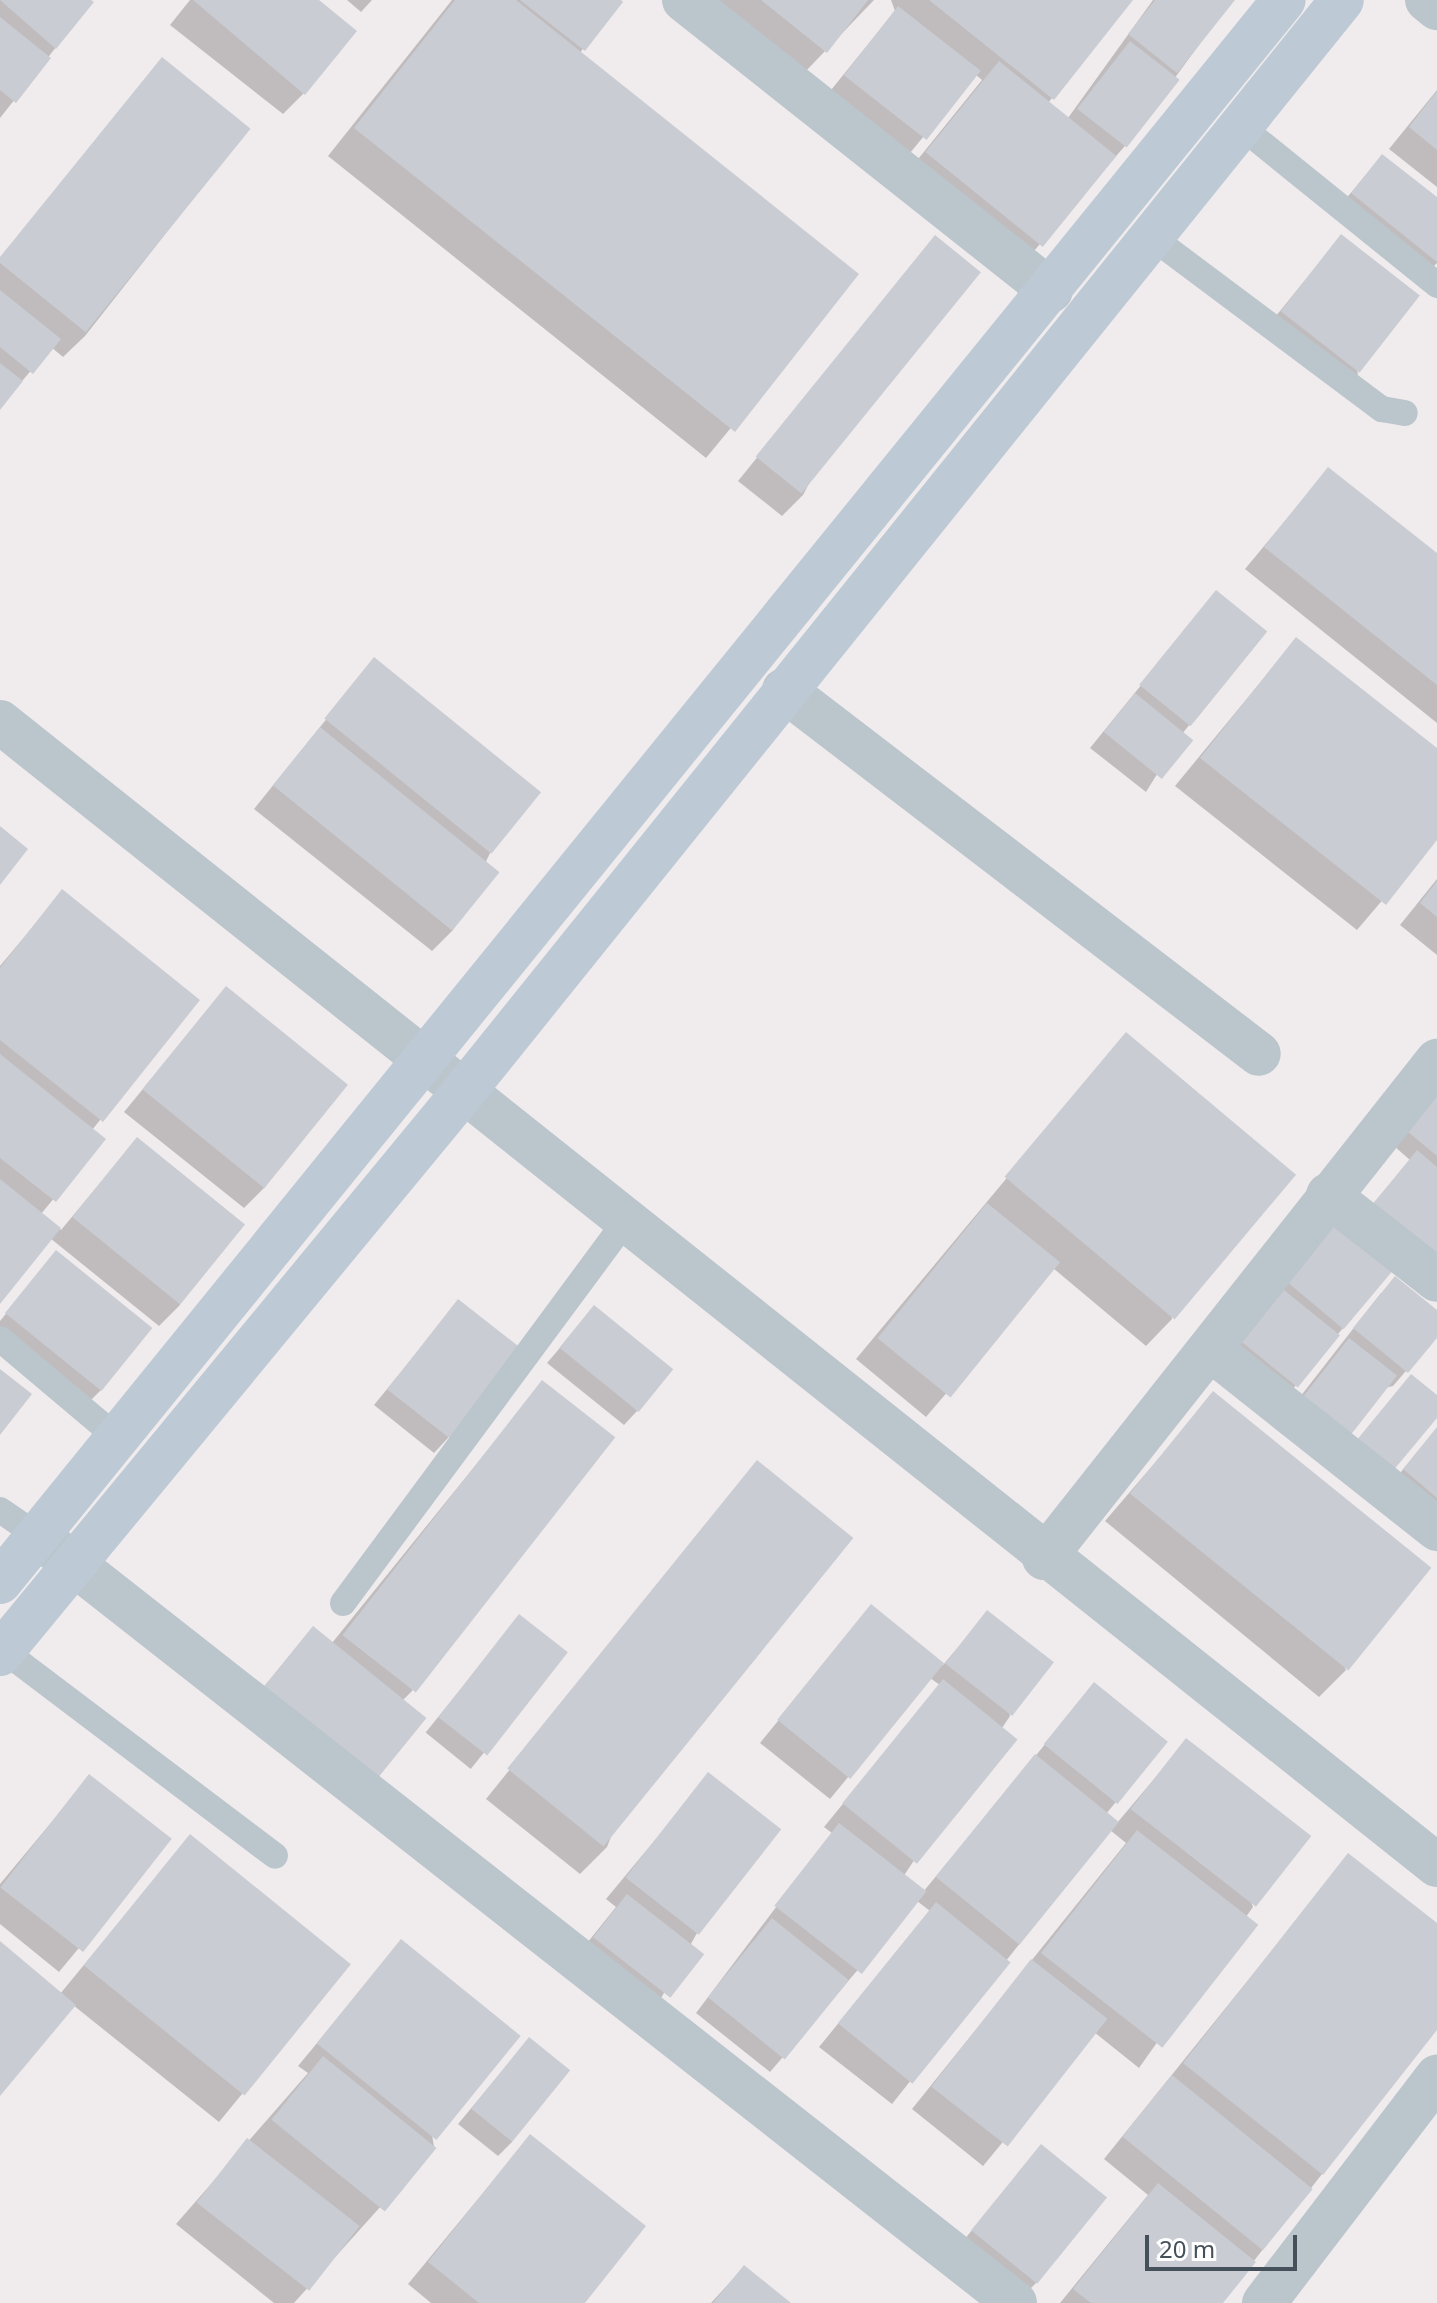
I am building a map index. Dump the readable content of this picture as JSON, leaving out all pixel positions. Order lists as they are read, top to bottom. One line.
{"scale_bar":"20 m"}
